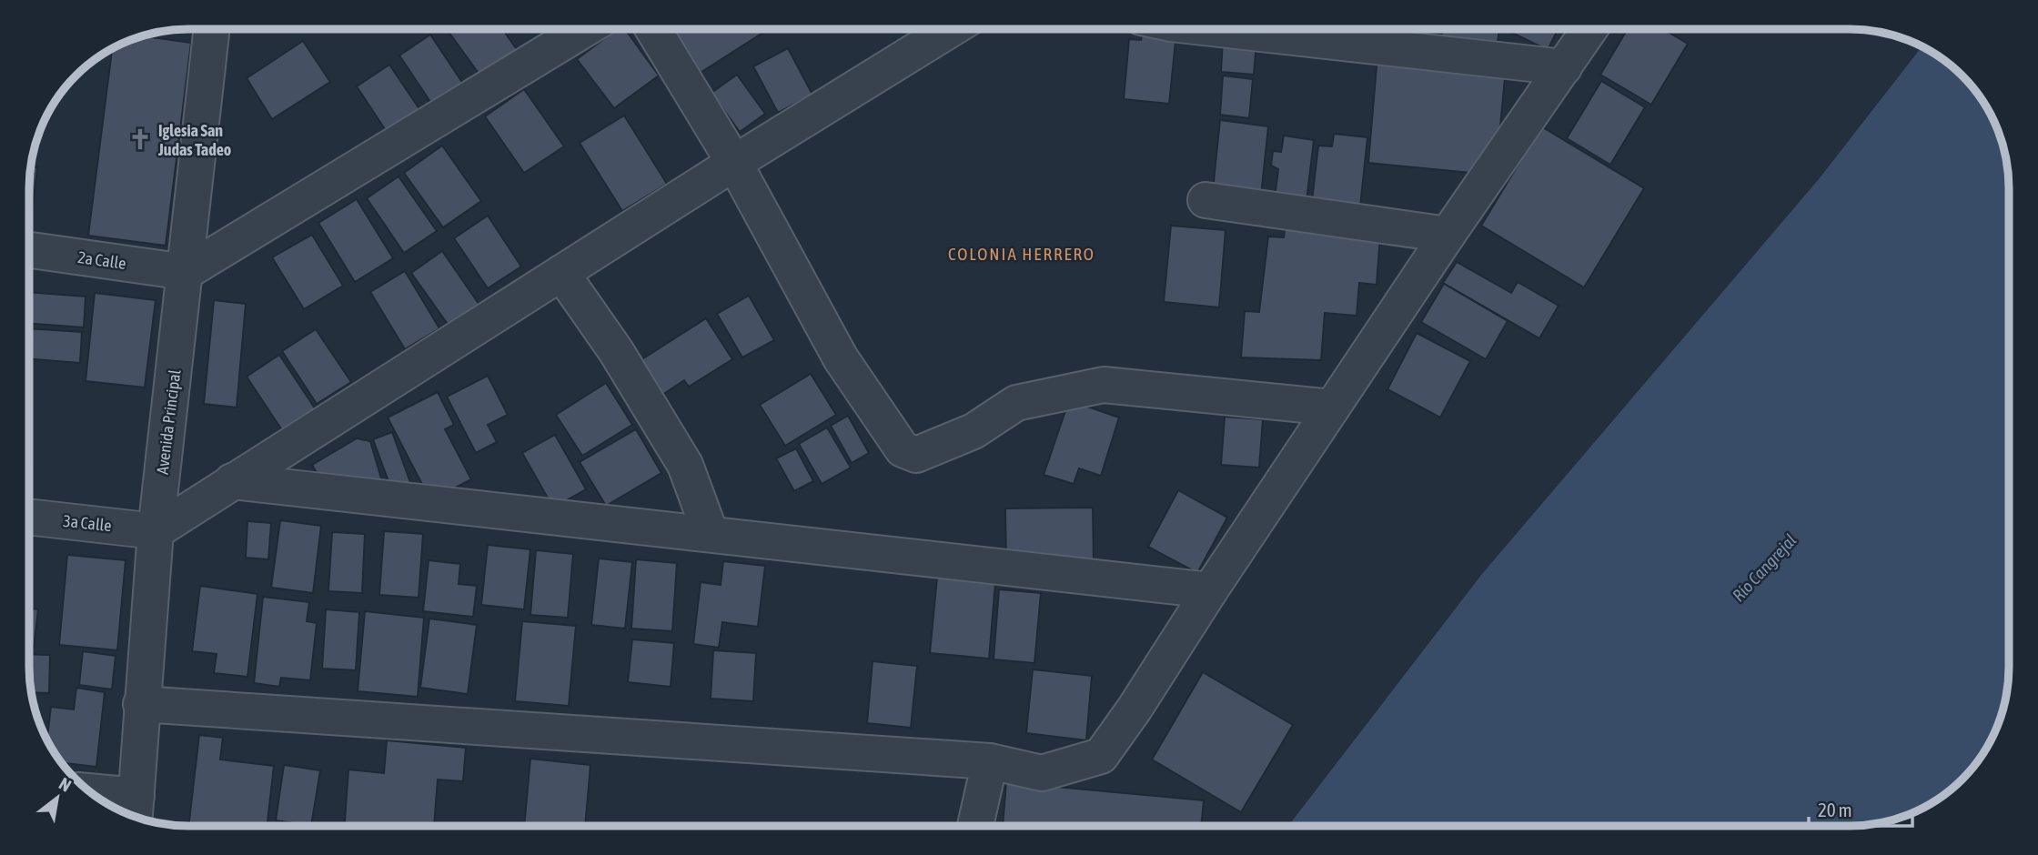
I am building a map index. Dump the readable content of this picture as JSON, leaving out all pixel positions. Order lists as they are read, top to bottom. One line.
{"streets":{"street":["2a Calle","Avenida Principal","3a Calle"]},"crossings":[["2a Calle","Avenida Principal"],["Avenida Principal","3a Calle"]],"districts":["COLONIA HERRERO"],"water":["Río Cangrejal"],"places":{"church":["Iglesia San Judas Tadeo"]},"scale_bar":"20 m","north":"top right"}
